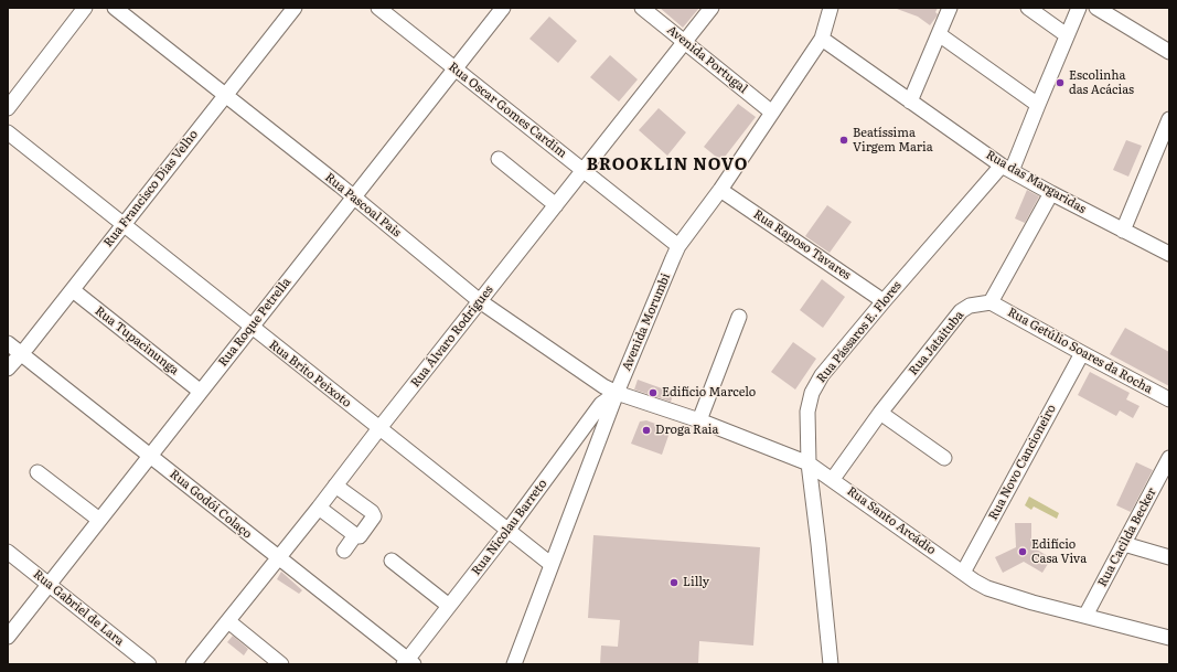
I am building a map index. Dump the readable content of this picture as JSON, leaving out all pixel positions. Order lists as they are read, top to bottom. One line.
{"streets":{"street":["Avenida Portugal","Rua Oscar Gomes Cardim","Rua das Margaridas","Rua Francisco Dias Velho","Rua Pascoal Pais","Rua Raposo Tavares","Rua Roque Petrella","Avenida Morumbi","Rua Pássaros E. Flores","Rua Álvaro Rodrigues","Rua Tupacinunga","Rua Jataituba","Rua Getúlio Soares da Rocha","Rua Brito Peixoto","Rua Novo Cancioneiro","Rua Godói Colaço","Rua Santo Arcádio","Rua Nicolau Barreto","Rua Cacilda Becker","Rua Gabriel de Lara"]},"crossings":[["Avenida Portugal","Avenida Morumbi"],["Avenida Portugal","Rua Álvaro Rodrigues"],["Rua Oscar Gomes Cardim","Rua Roque Petrella"],["Rua Oscar Gomes Cardim","Avenida Morumbi"],["Rua Oscar Gomes Cardim","Rua Álvaro Rodrigues"],["Rua das Margaridas","Avenida Morumbi"],["Rua das Margaridas","Rua Pássaros E. Flores"],["Rua Francisco Dias Velho","Rua Pascoal Pais"],["Rua Francisco Dias Velho","Rua Tupacinunga"],["Rua Francisco Dias Velho","Rua Brito Peixoto"],["Rua Francisco Dias Velho","Rua Godói Colaço"],["Rua Pascoal Pais","Rua Roque Petrella"],["Rua Pascoal Pais","Avenida Morumbi"],["Rua Pascoal Pais","Rua Álvaro Rodrigues"],["Rua Pascoal Pais","Rua Santo Arcádio"],["Rua Pascoal Pais","Rua Nicolau Barreto"],["Rua Raposo Tavares","Avenida Morumbi"],["Rua Raposo Tavares","Rua Pássaros E. Flores"],["Rua Roque Petrella","Rua Tupacinunga"],["Rua Roque Petrella","Rua Brito Peixoto"],["Rua Roque Petrella","Rua Godói Colaço"],["Rua Roque Petrella","Rua Gabriel de Lara"],["Avenida Morumbi","Rua Brito Peixoto"],["Avenida Morumbi","Rua Santo Arcádio"],["Avenida Morumbi","Rua Nicolau Barreto"],["Rua Pássaros E. Flores","Rua Santo Arcádio"],["Rua Álvaro Rodrigues","Rua Brito Peixoto"],["Rua Álvaro Rodrigues","Rua Godói Colaço"],["Rua Jataituba","Rua Getúlio Soares da Rocha"],["Rua Jataituba","Rua Santo Arcádio"],["Rua Getúlio Soares da Rocha","Rua Novo Cancioneiro"],["Rua Brito Peixoto","Rua Nicolau Barreto"],["Rua Novo Cancioneiro","Rua Santo Arcádio"],["Rua Godói Colaço","Rua Nicolau Barreto"],["Rua Santo Arcádio","Rua Nicolau Barreto"],["Rua Santo Arcádio","Rua Cacilda Becker"]],"districts":["BROOKLIN NOVO"],"places":["Escolinha das Acácias","Beatíssima Virgem Maria","Edifício Marcelo","Droga Raia","Edifício Casa Viva","Lilly"]}
